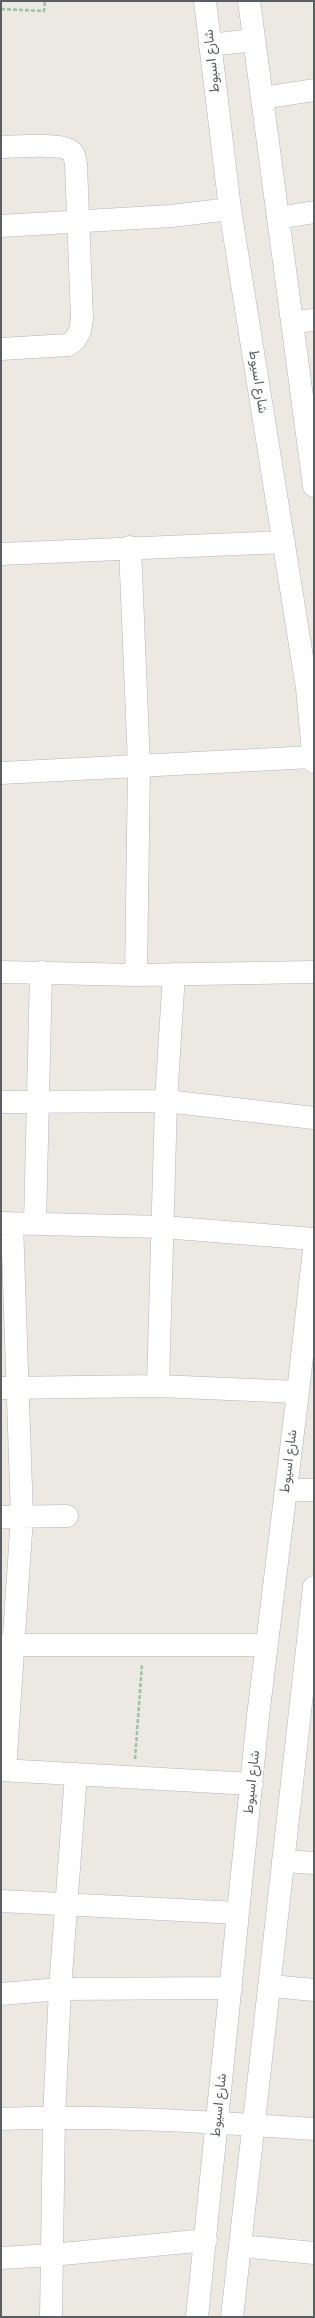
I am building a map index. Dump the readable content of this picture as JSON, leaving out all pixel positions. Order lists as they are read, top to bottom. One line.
{"streets":{"street":["شارع اسيوط"]}}
